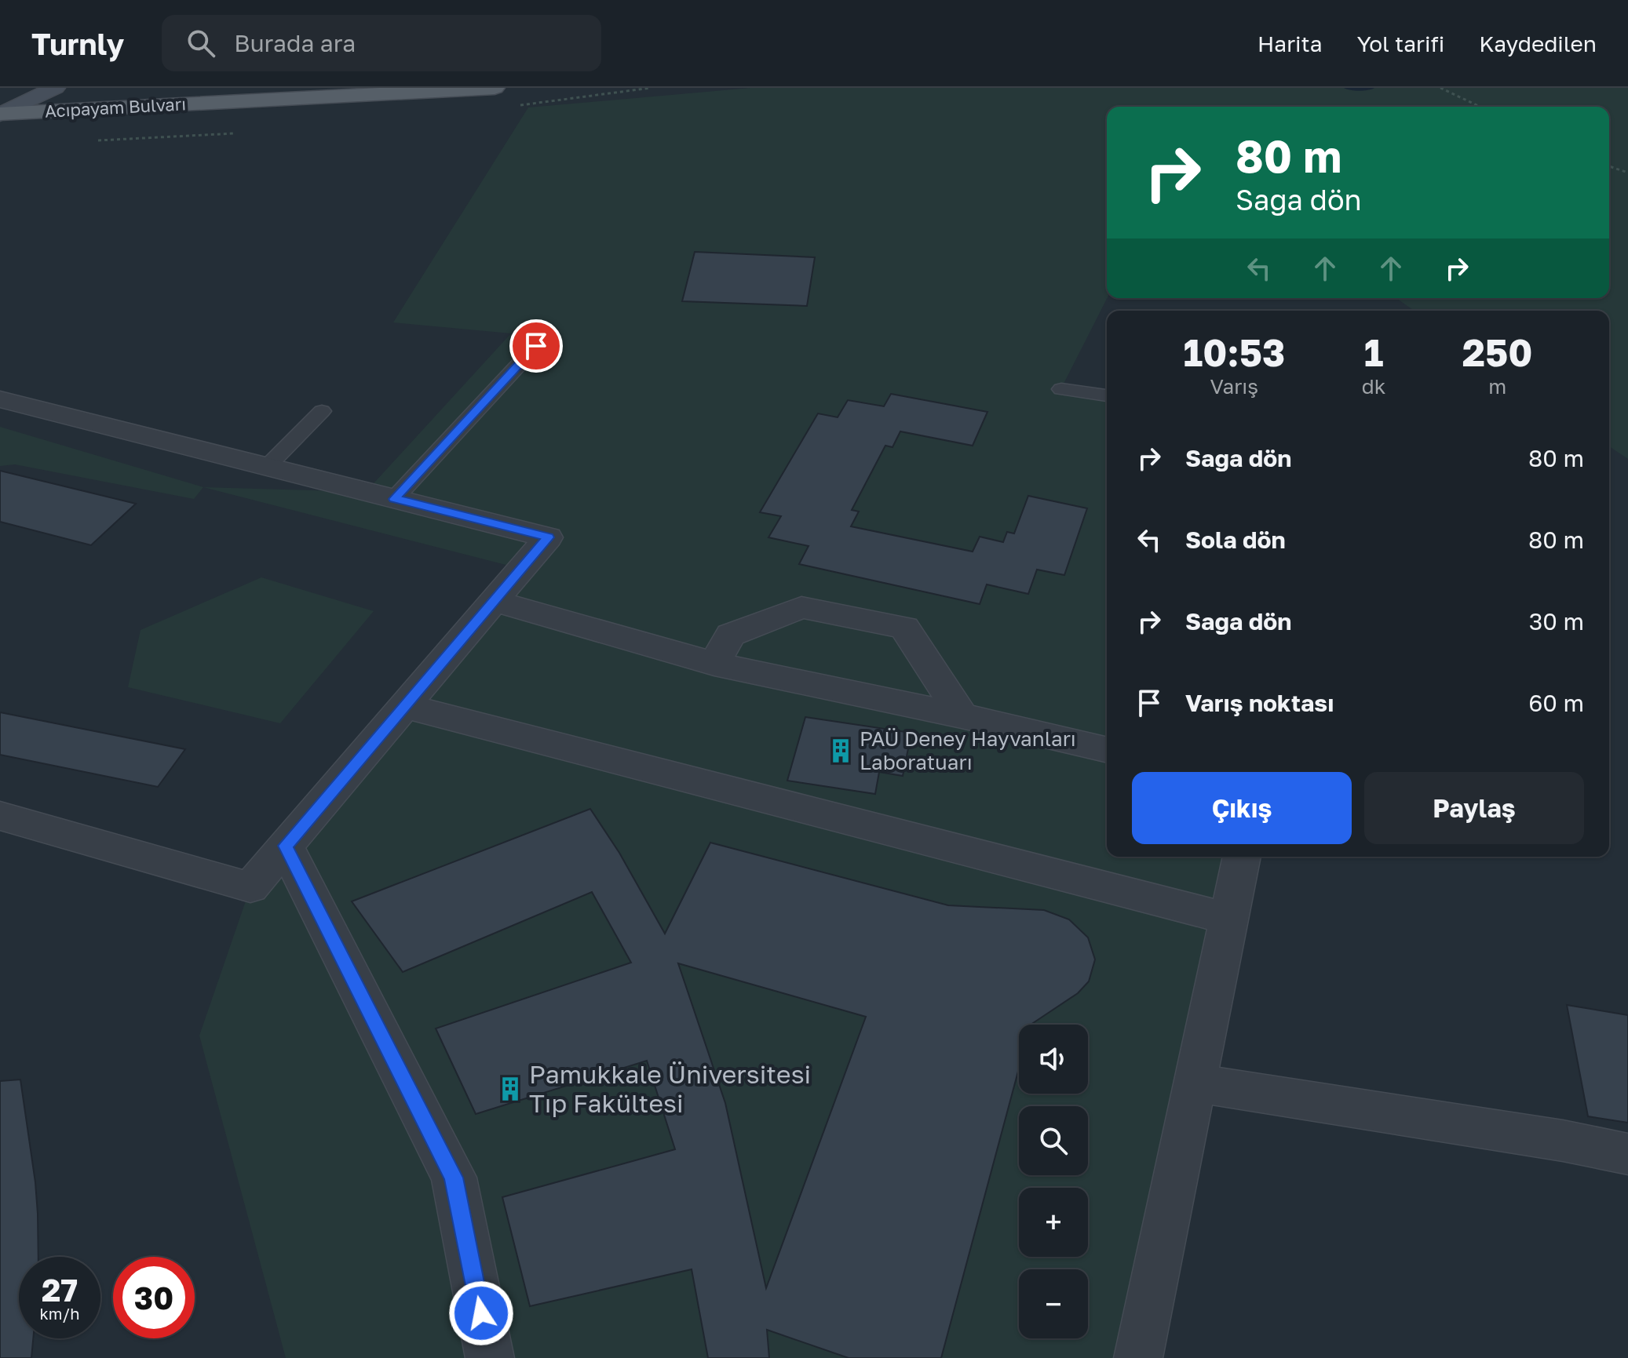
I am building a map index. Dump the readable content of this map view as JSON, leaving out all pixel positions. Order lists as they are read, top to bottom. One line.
{"streets":{"main road":["Acıpayam Bulvarı"]},"places":{"building":["PAÜ Deney Hayvanları Laboratuarı","Pamukkale Üniversitesi Tıp Fakültesi"]},"page":{"header":"Turnly","search":"Burada ara","nav":["Harita","Yol tarifi","Kaydedilen"],"turn":["80 m","Sağa dön"],"eta":["10:53","Varış","1","dk","250","m"],"list":[{"name":"Sağa dön","value":"80 m"},{"name":"Sola dön","value":"80 m"},{"name":"Sağa dön","value":"30 m"},{"name":"Varış noktası","value":"60 m"}],"buttons":["Çıkış","Paylaş"],"map_buttons":["+","−"],"speed":"27 km/h","limit":"30"}}
